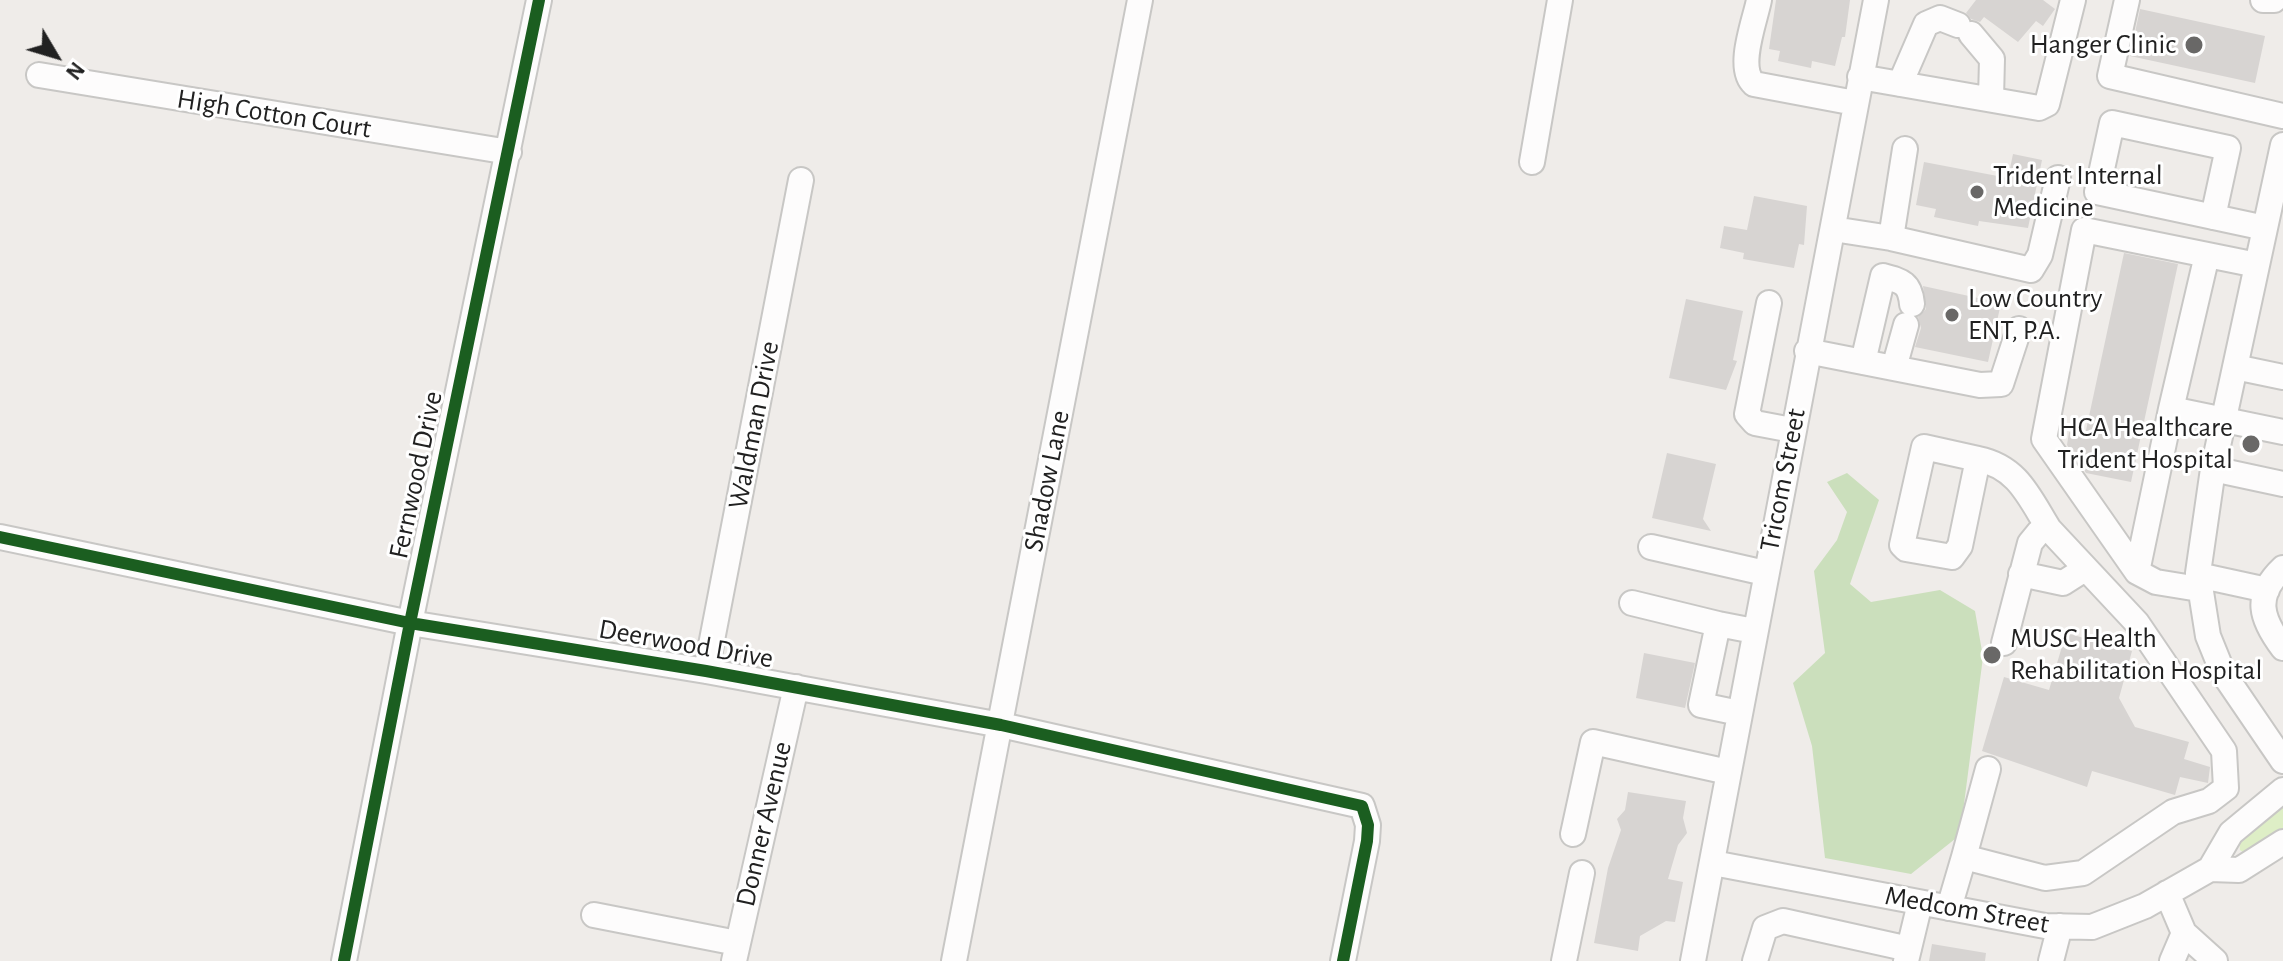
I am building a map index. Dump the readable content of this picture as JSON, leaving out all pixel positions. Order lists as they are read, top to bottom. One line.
{"streets":{"street":["High Cotton Court","Waldman Drive","Fernwood Drive","Tricom Street","Shadow Lane","Deerwood Drive","Donner Avenue","Medcom Street"]},"crossings":[["High Cotton Court","Fernwood Drive"],["Waldman Drive","Deerwood Drive"],["Fernwood Drive","Deerwood Drive"],["Tricom Street","Medcom Street"],["Shadow Lane","Deerwood Drive"],["Deerwood Drive","Donner Avenue"]],"places":["Hanger Clinic","Trident Internal Medicine","Low Country ENT, P.A.","HCA Healthcare Trident Hospital","MUSC Health Rehabilitation Hospital"],"north":"bottom right"}
